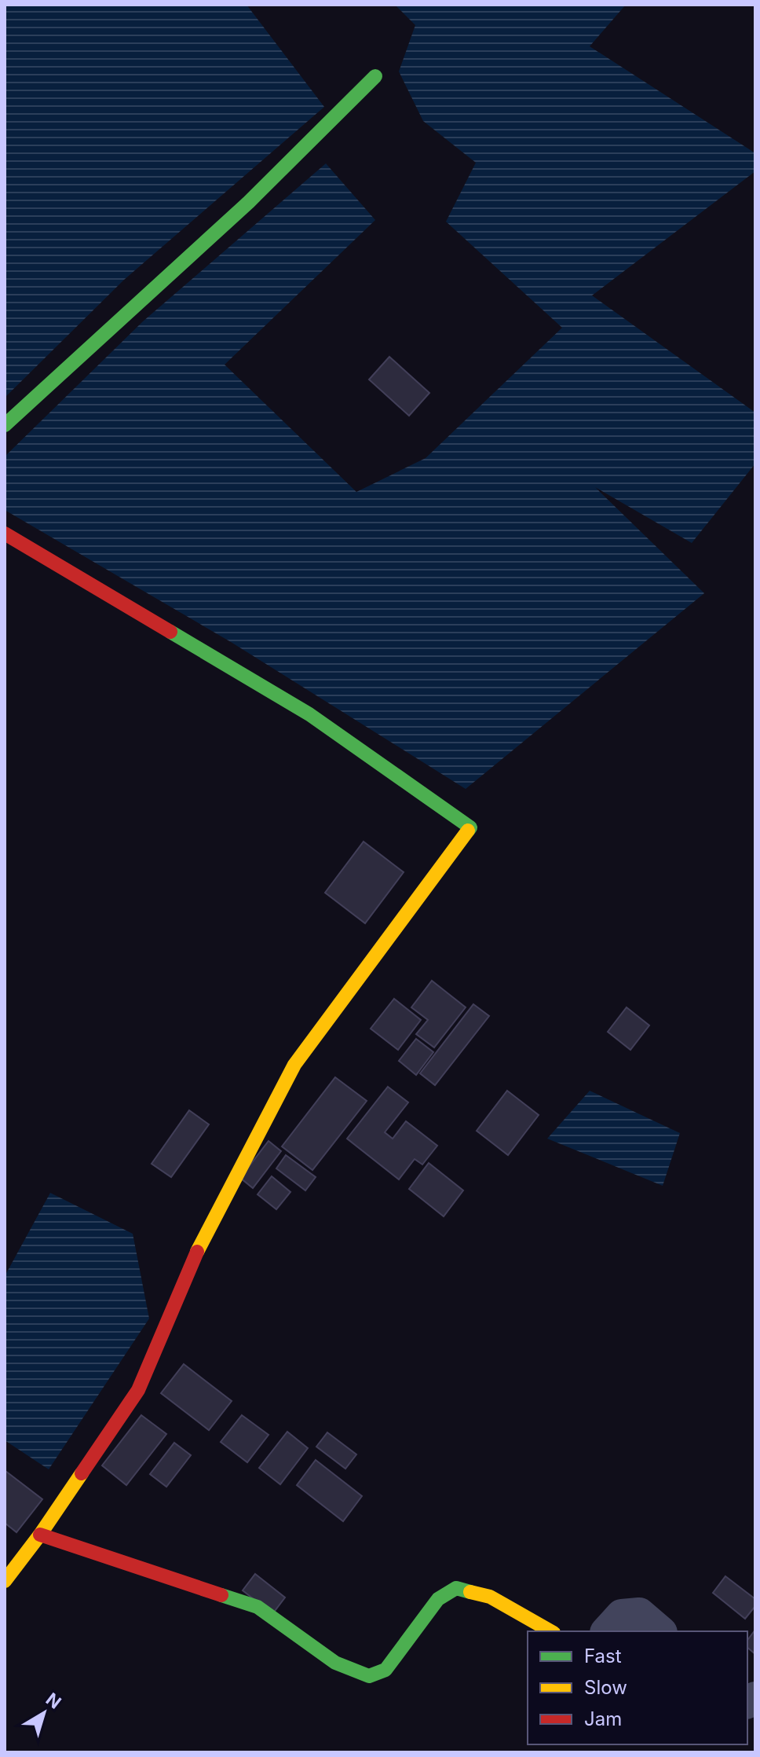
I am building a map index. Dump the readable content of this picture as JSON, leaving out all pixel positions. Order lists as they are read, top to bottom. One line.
{"legend":["Fast","Slow","Jam"],"north":"top right"}
